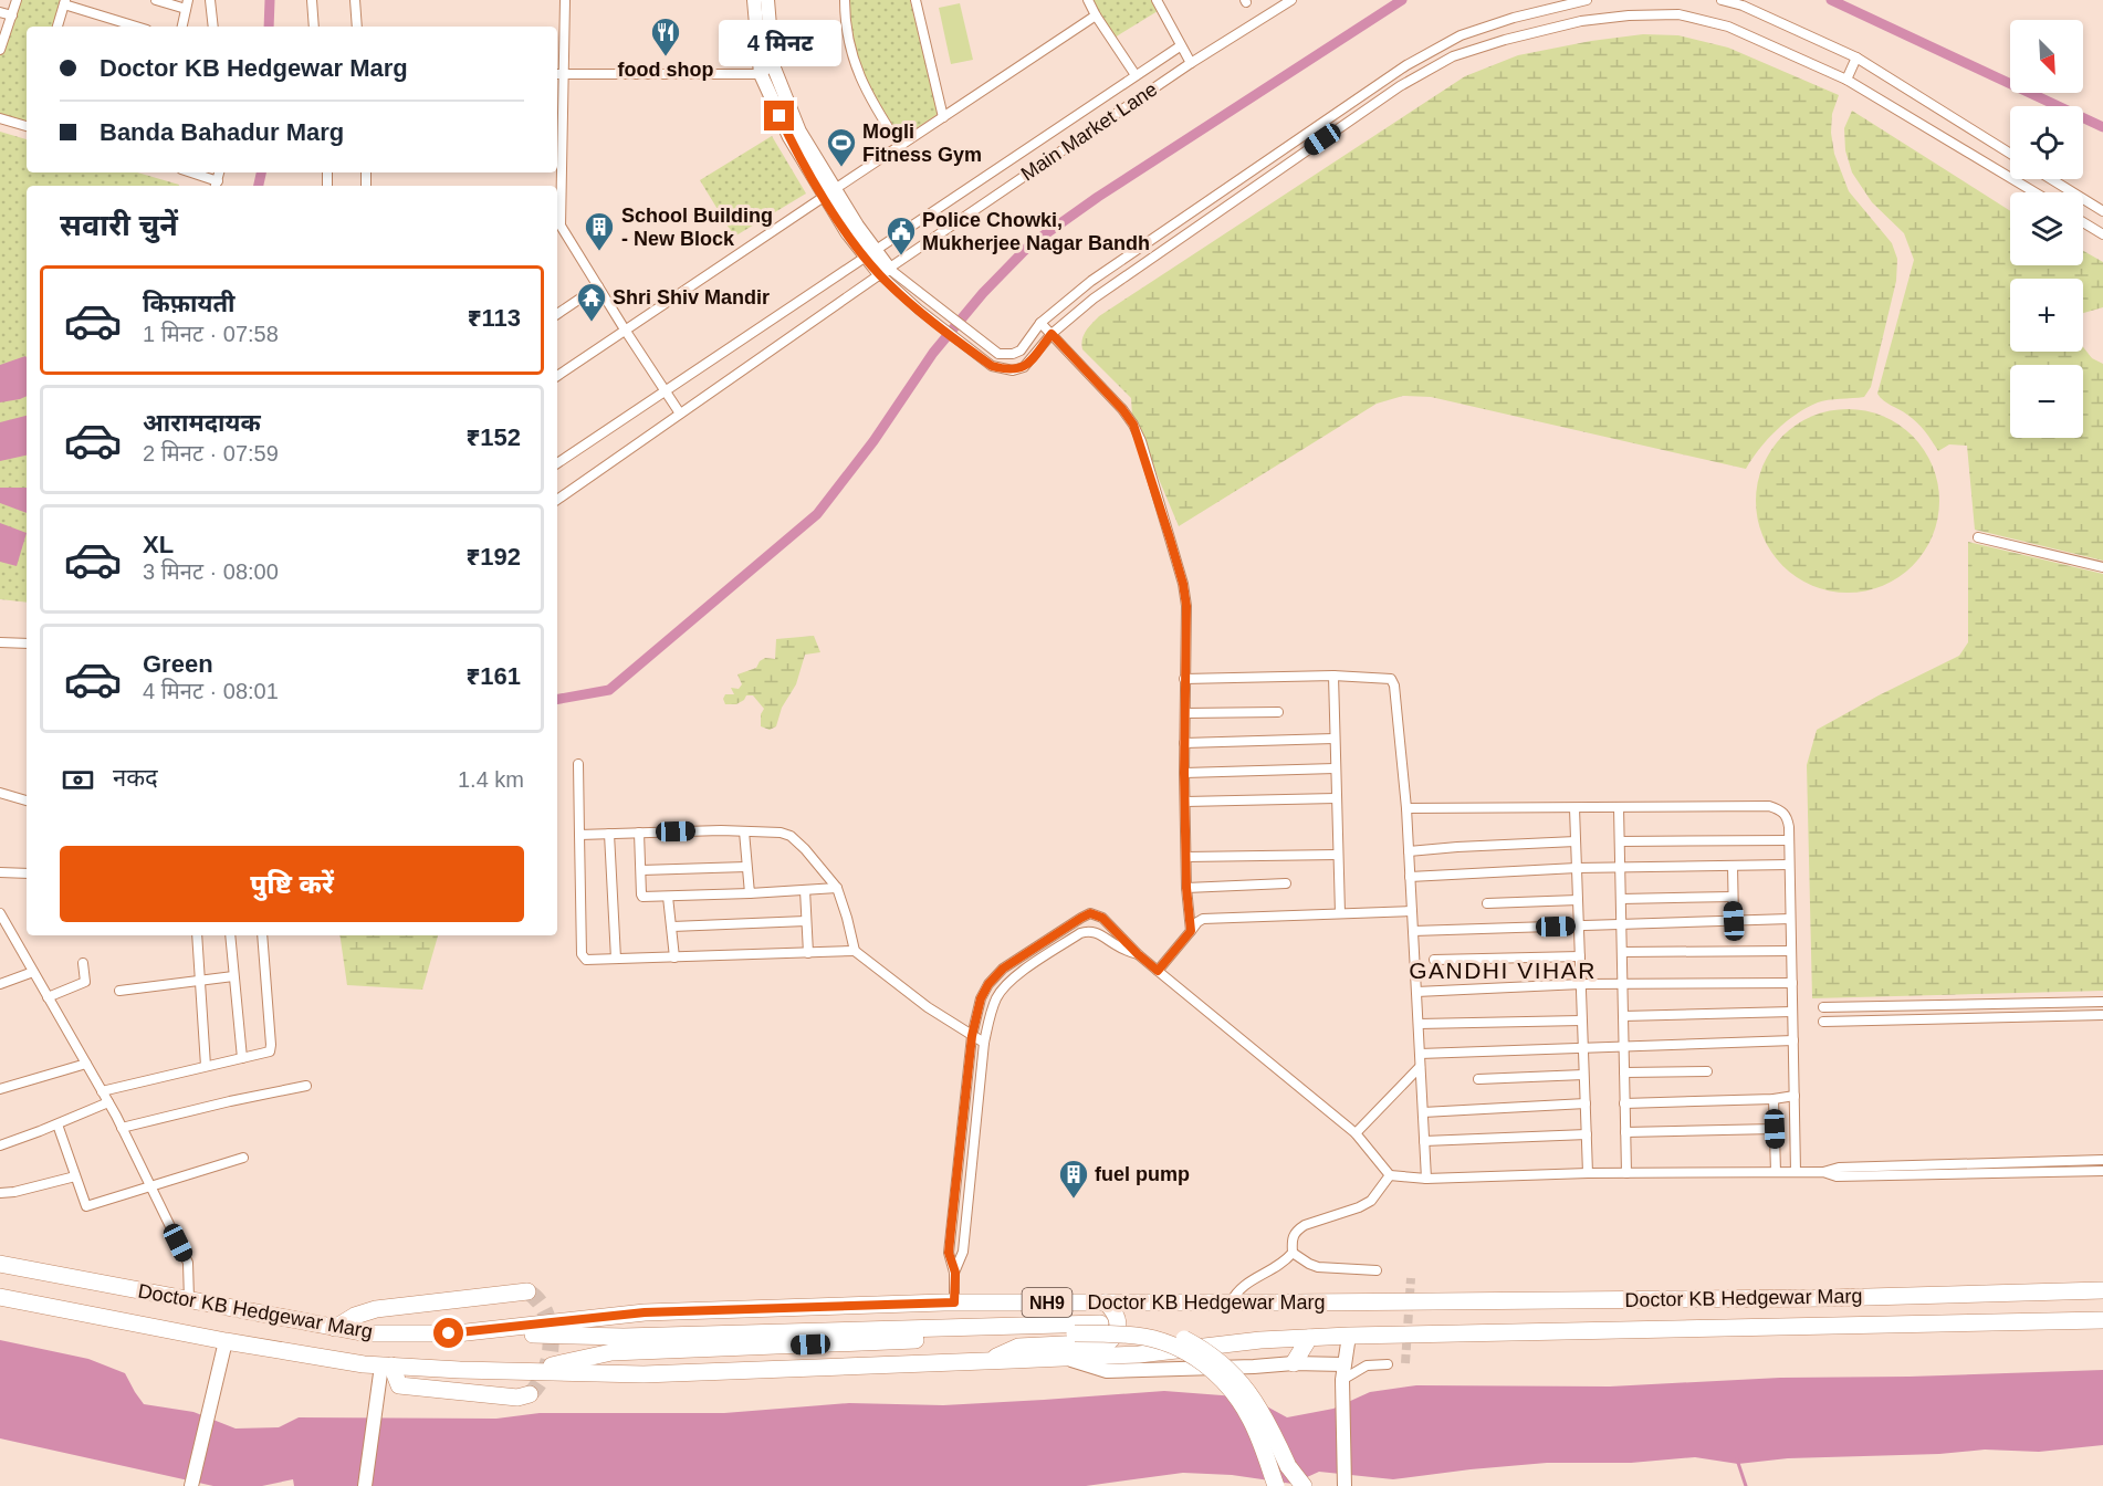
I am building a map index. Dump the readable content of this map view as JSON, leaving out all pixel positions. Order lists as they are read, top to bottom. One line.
{"streets":{"highway":["Doctor KB Hedgewar Marg","NH9"],"street":["Main Market Lane"]},"districts":["GANDHI VIHAR"],"places":{"restaurant":["food shop"],"sports":["Mogli Fitness Gym"],"building":["School Building - New Block","fuel pump"],"public building":["Police Chowki, Mukherjee Nagar Bandh"],"temple":["Shri Shiv Mandir"]},"north":"bottom right","page":{"map_buttons":["+","−"],"bubble":"4 मिनट","banner":["Doctor KB Hedgewar Marg","Banda Bahadur Marg"],"heading":"सवारी चुनें","list":[{"name":"किफ़ायती","note":"1 मिनट · 07:58","value":"₹113"},{"name":"आरामदायक","note":"2 मिनट · 07:59","value":"₹152"},{"name":"XL","note":"3 मिनट · 08:00","value":"₹192"},{"name":"Green","note":"4 मिनट · 08:01","value":"₹161"}],"pay":["नकद","1.4 km"],"buttons":"पुष्टि करें"}}
